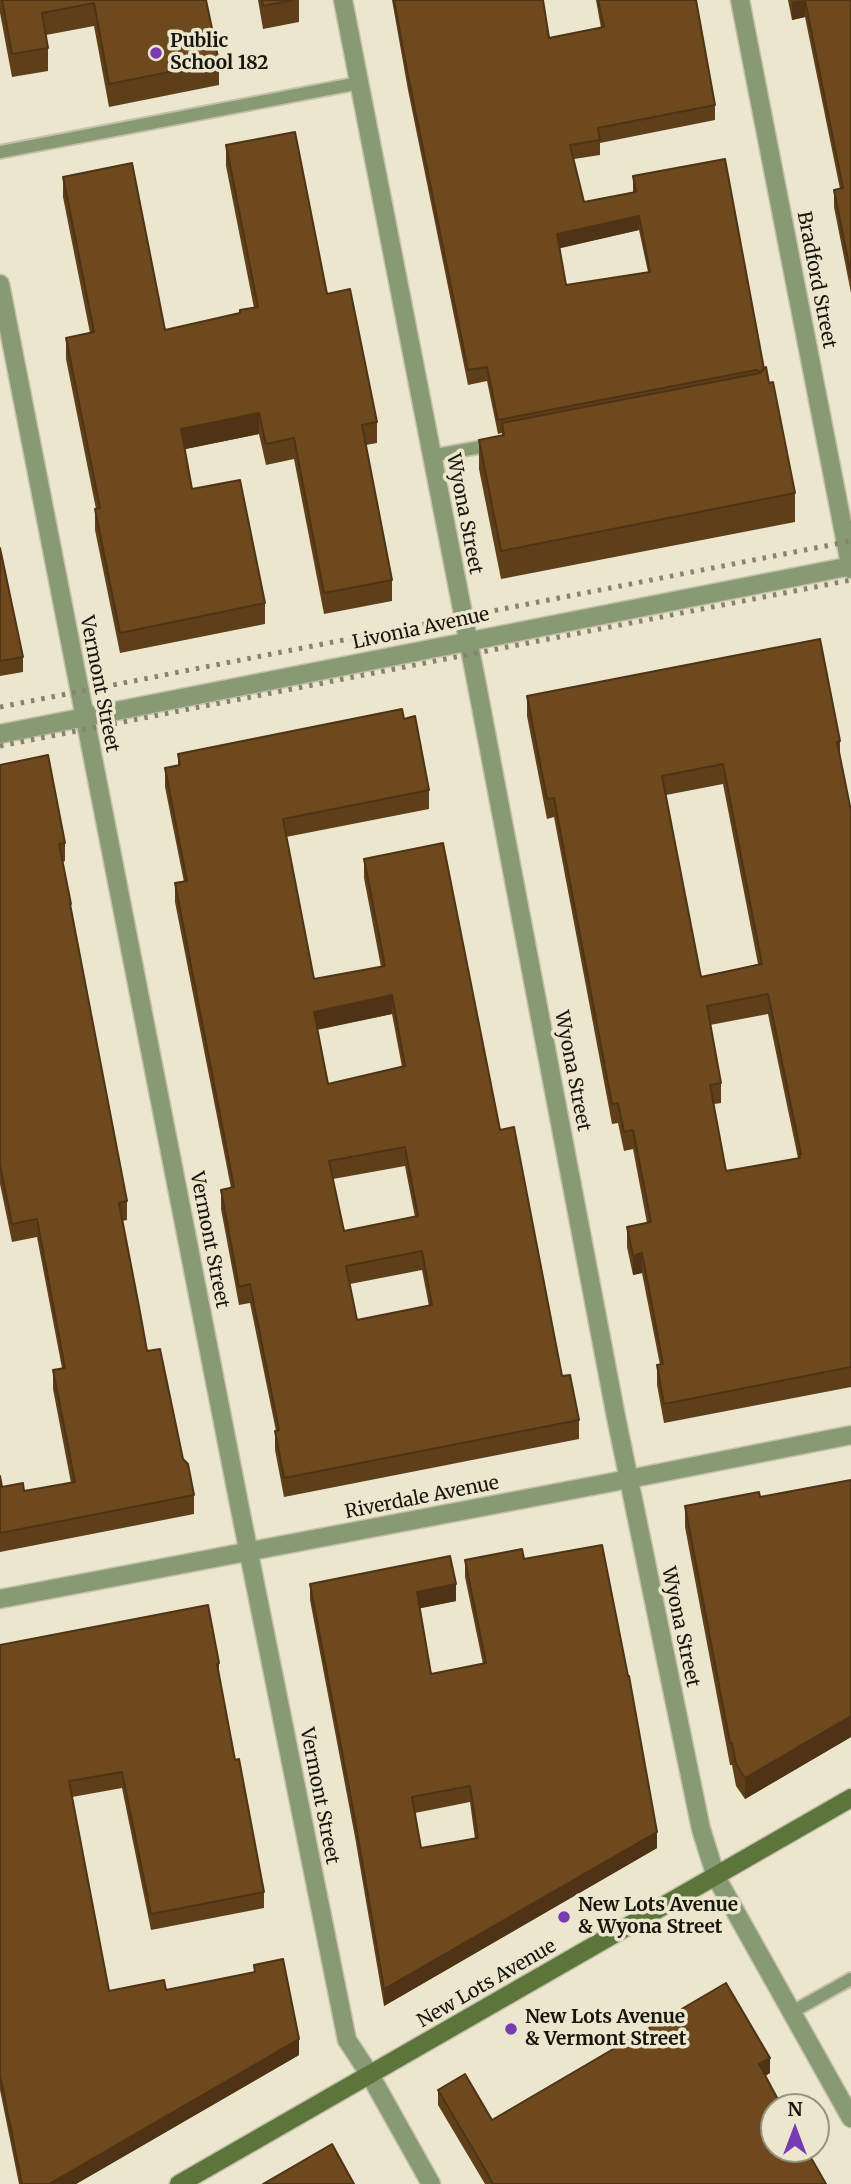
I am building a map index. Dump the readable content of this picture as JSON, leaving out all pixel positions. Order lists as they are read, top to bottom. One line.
{"streets":{"street":["Bradford Street","Wyona Street","Livonia Avenue","Vermont Street","Riverdale Avenue","New Lots Avenue"]},"crossings":[["Bradford Street","Livonia Avenue"],["Wyona Street","Livonia Avenue"],["Wyona Street","Riverdale Avenue"],["Wyona Street","New Lots Avenue"],["Livonia Avenue","Vermont Street"],["Vermont Street","Riverdale Avenue"],["Vermont Street","New Lots Avenue"]],"places":["Public School 182","New Lots Avenue & Wyona Street","New Lots Avenue & Vermont Street"],"north":"top"}
